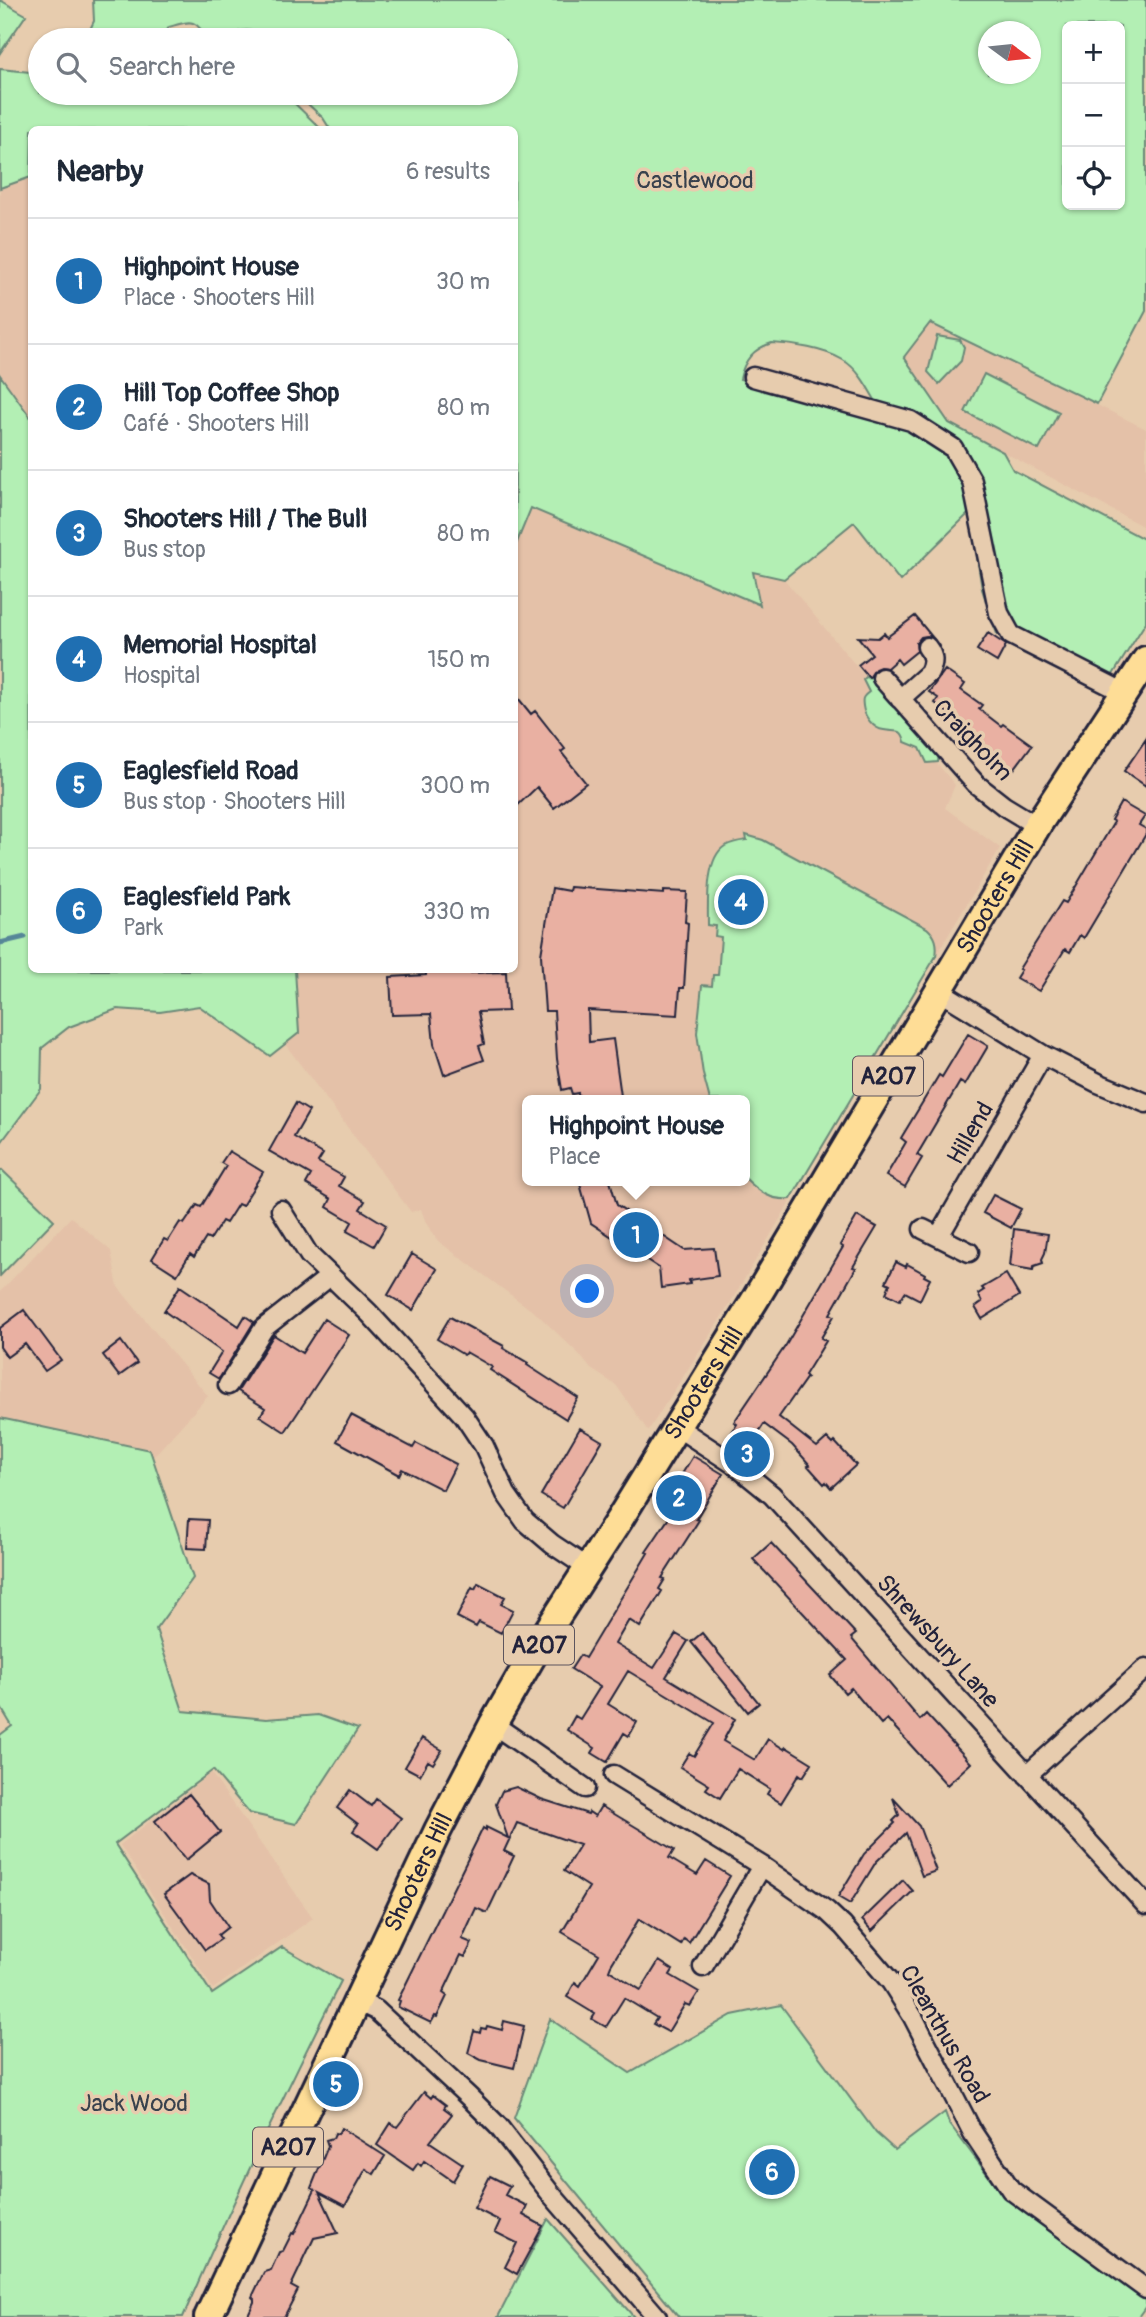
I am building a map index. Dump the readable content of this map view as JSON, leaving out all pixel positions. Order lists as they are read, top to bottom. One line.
{"streets":{"main road":["Shooters Hill","A207"],"street":["Craigholm","Hillend","Shrewsbury Lane","Cleanthus Road"]},"crossings":[["Craigholm","Shooters Hill"],["Shooters Hill","Shrewsbury Lane"]],"parks":["Castlewood","Jack Wood"],"north":"right","page":{"map_buttons":["+","−"],"search":"Search here","heading":["Nearby","6 results"],"list":[{"mark":"1","name":"Highpoint House","note":"Place · Shooters Hill","value":"30 m"},{"mark":"2","name":"Hill Top Coffee Shop","note":"Café · Shooters Hill","value":"80 m"},{"mark":"3","name":"Shooters Hill / The Bull","note":"Bus stop","value":"80 m"},{"mark":"4","name":"Memorial Hospital","note":"Hospital","value":"150 m"},{"mark":"5","name":"Eaglesfield Road","note":"Bus stop · Shooters Hill","value":"300 m"},{"mark":"6","name":"Eaglesfield Park","note":"Park","value":"330 m"}],"pins":["4","1","3","2","5","6"],"popup":["Highpoint House","Place"]}}
